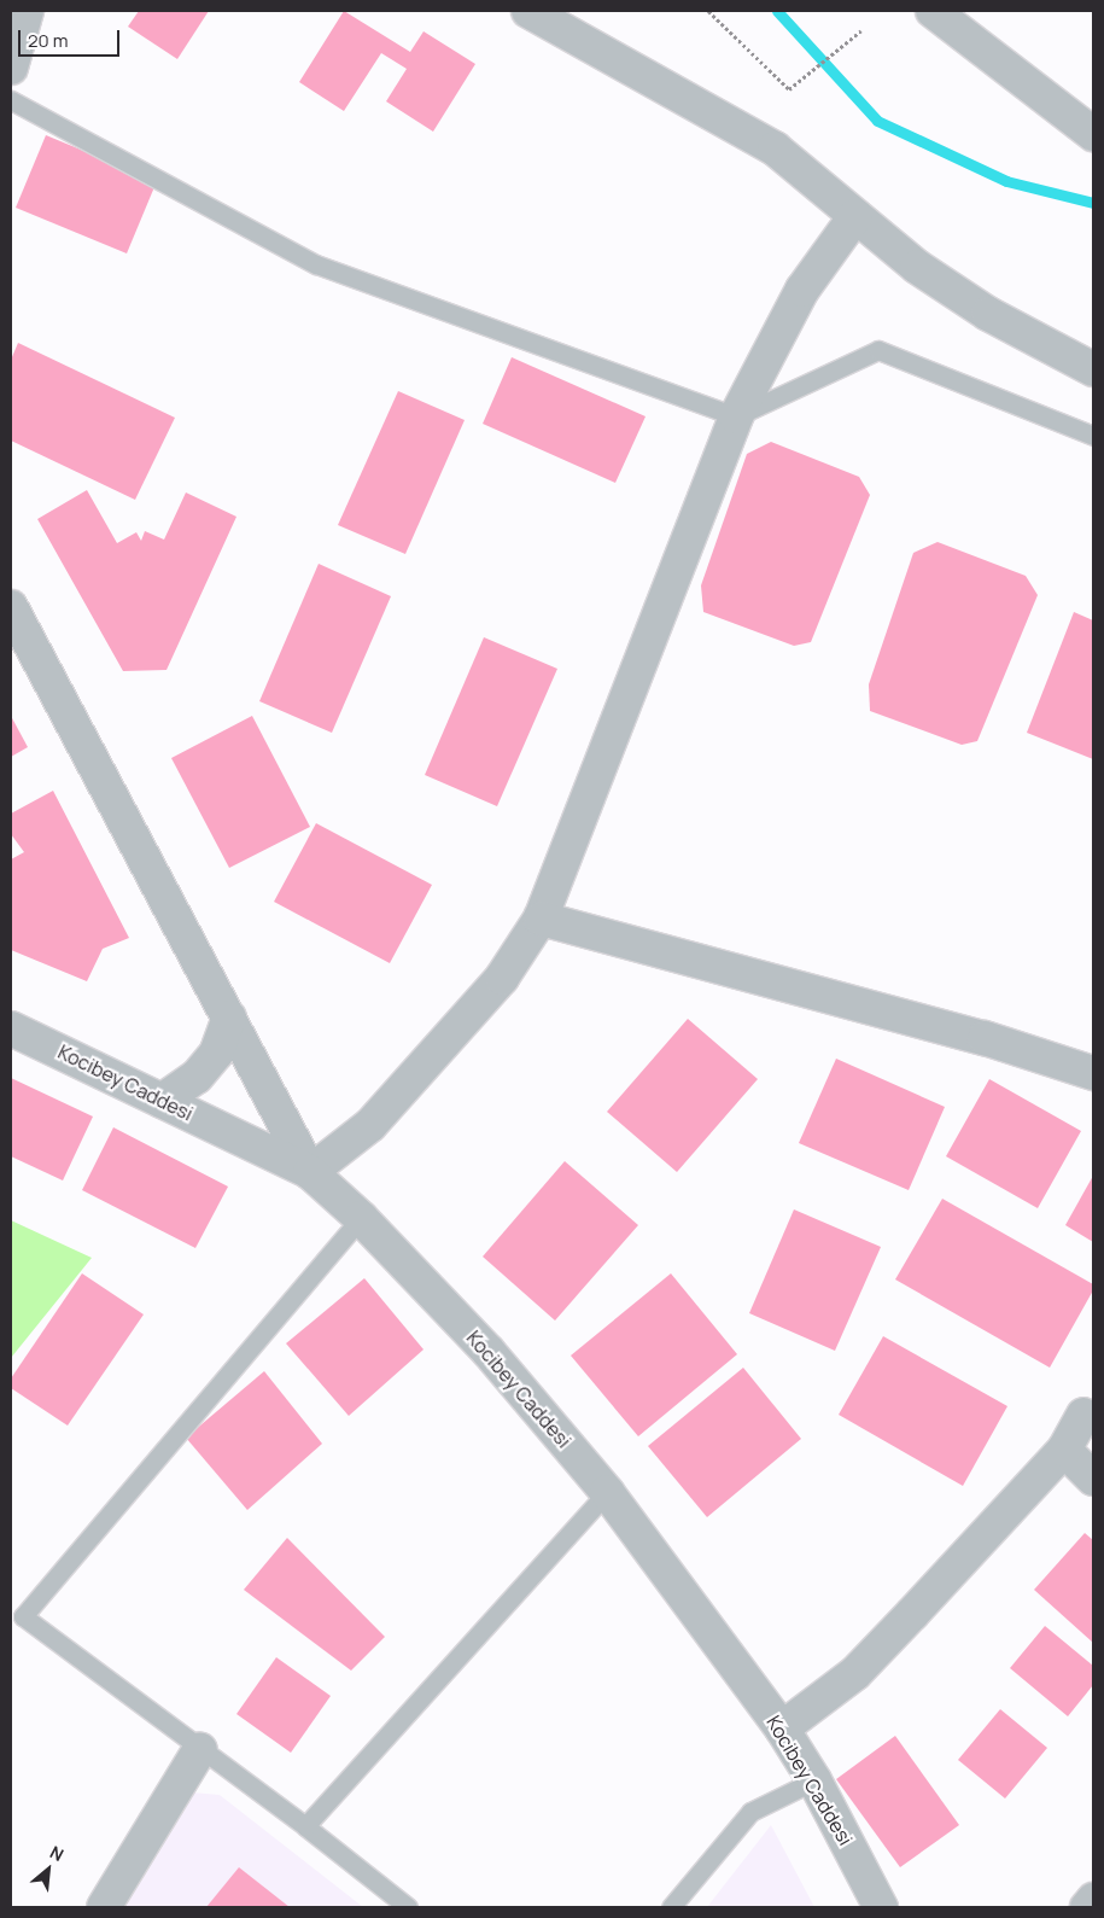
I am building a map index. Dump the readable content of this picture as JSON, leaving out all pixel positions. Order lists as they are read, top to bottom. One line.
{"streets":{"street":["Kocibey Caddesi"]},"scale_bar":"20 m","north":"top right"}
